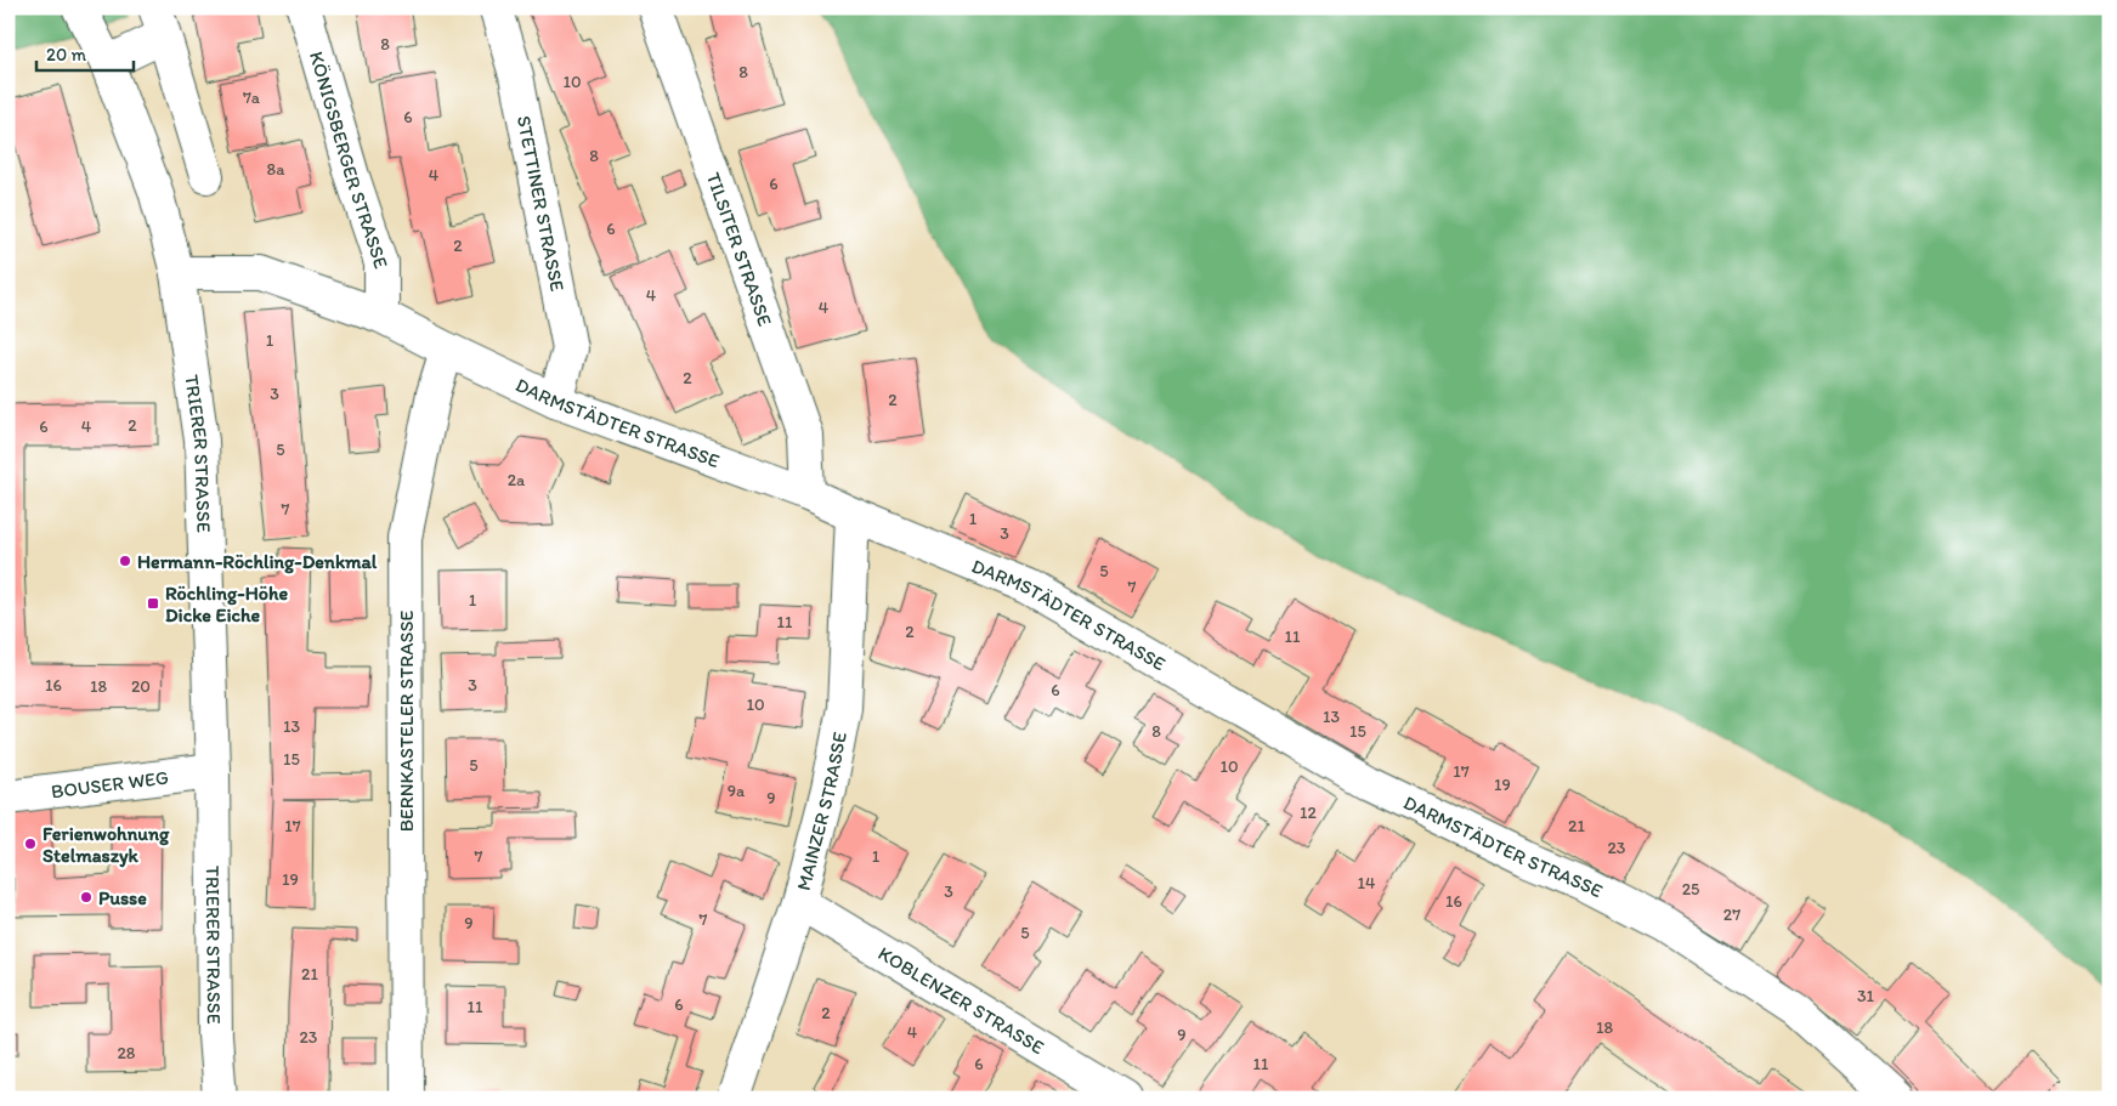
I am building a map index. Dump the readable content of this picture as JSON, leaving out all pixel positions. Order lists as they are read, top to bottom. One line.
{"streets":{"street":["KÖNIGSBERGER STRASSE","STETTINER STRASSE","TILSITER STRASSE","DARMSTÄDTER STRASSE","TRIERER STRASSE","BERNKASTELER STRASSE","BOUSER WEG","MAINZER STRASSE","KOBLENZER STRASSE"]},"crossings":[["KÖNIGSBERGER STRASSE","DARMSTÄDTER STRASSE"],["STETTINER STRASSE","DARMSTÄDTER STRASSE"],["TILSITER STRASSE","DARMSTÄDTER STRASSE"],["DARMSTÄDTER STRASSE","TRIERER STRASSE"],["DARMSTÄDTER STRASSE","BERNKASTELER STRASSE"],["DARMSTÄDTER STRASSE","MAINZER STRASSE"],["TRIERER STRASSE","BOUSER WEG"],["MAINZER STRASSE","KOBLENZER STRASSE"]],"places":{"other":["Hermann-Röchling-Denkmal","Ferienwohnung Stelmaszyk","Pusse"],"transit":["Röchling-Höhe Dicke Eiche"]},"house_numbers":["8","8","10","7a","6","8","8a","4","6","6","2","4","4","1","2","3","2","2","6","4","5","2a","7","1","3","5","7","1","11","2","11","16","3","18","20","6","10","13","13","8","15","15","5","10","17","19","9a","9","12","17","21","23","7","1","19","14","25","3","16","27","7","9","5","21","31","6","11","2","18","4","9","23","28","6","11"],"scale_bar":"20 m"}
